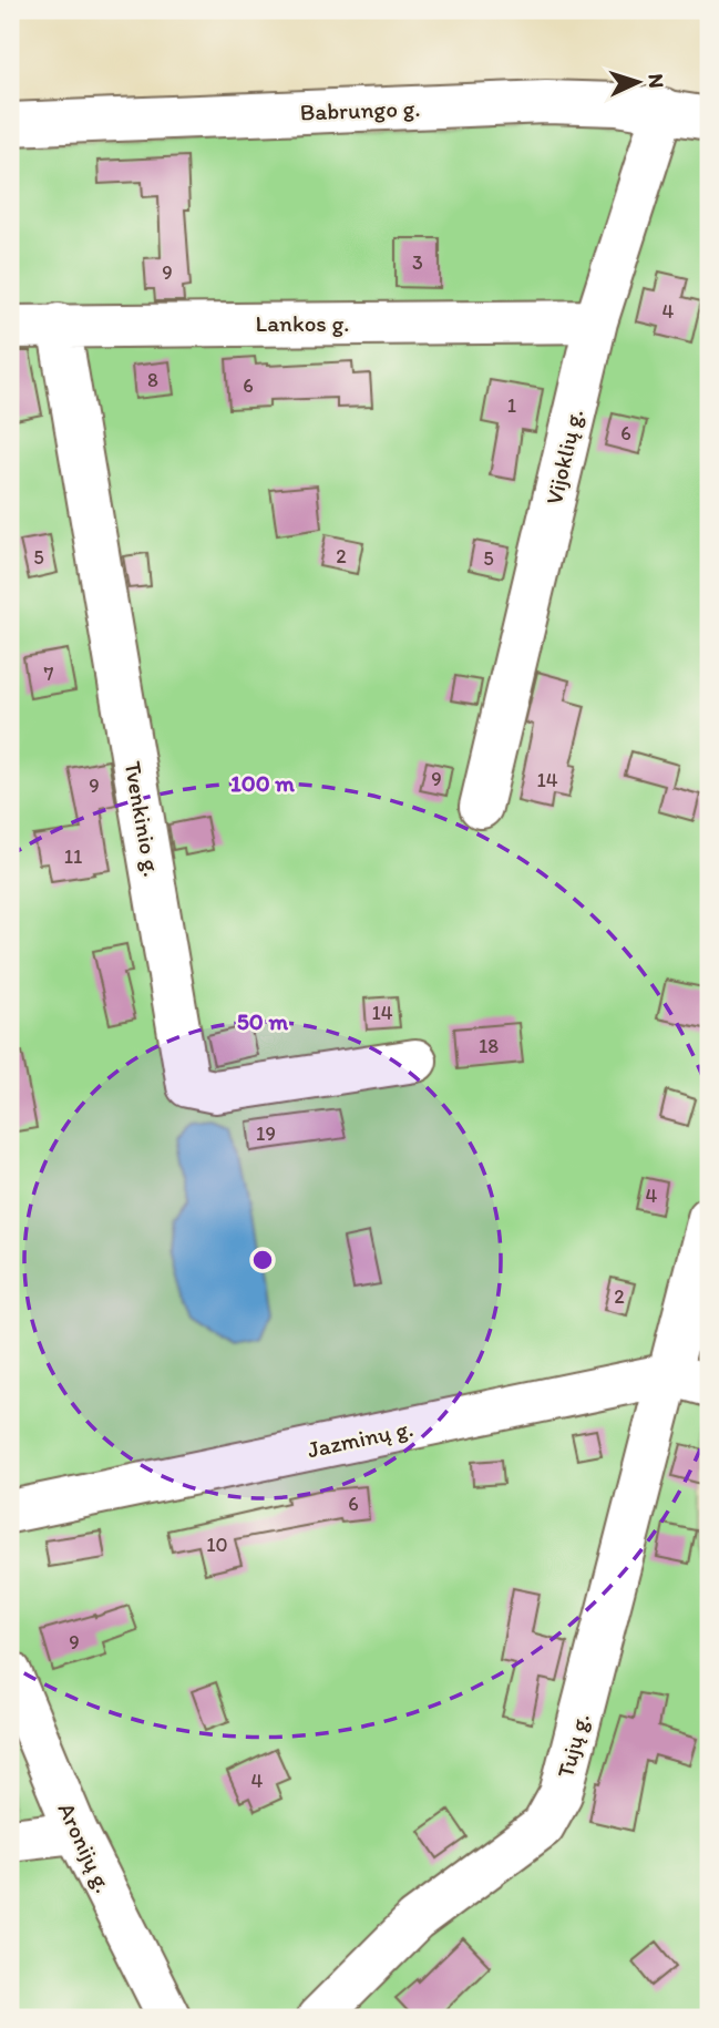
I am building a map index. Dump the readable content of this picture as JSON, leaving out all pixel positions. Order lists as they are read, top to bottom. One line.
{"streets":{"street":["Babrungo g.","Lankos g.","Vijoklių g.","Tvenkinio g.","Jazminų g.","Tujų g.","Aronijų g."]},"crossings":[["Babrungo g.","Vijoklių g."],["Lankos g.","Vijoklių g."],["Lankos g.","Tvenkinio g."],["Jazminų g.","Tujų g."]],"house_numbers":["3","9","4","8","6","1","6","2","5","5","7","9","14","9","11","14","18","19","4","2","6","10","9","4"],"north":"right","rings":["100 m","50 m"]}
